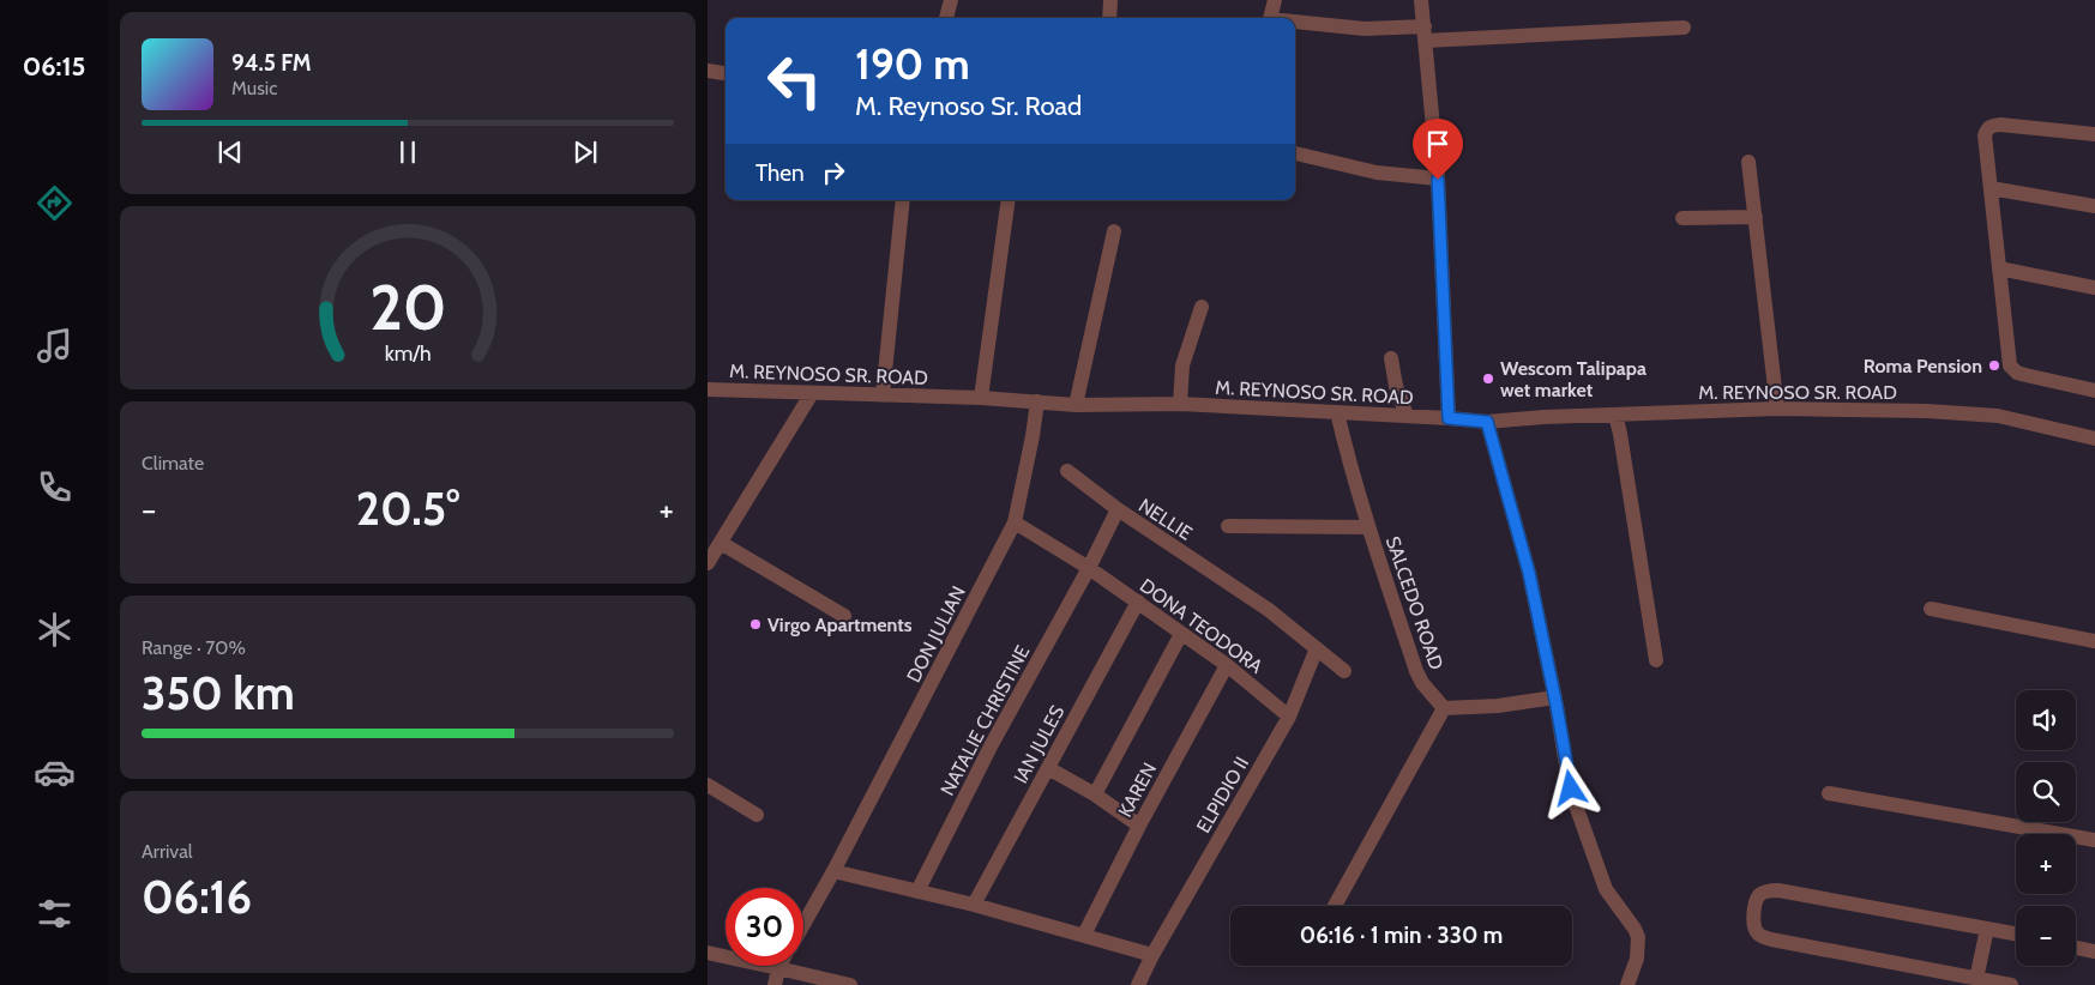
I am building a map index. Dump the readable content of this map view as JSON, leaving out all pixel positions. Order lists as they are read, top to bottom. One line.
{"streets":{"street":["M. REYNOSO SR. ROAD","NELLIE","SALCEDO ROAD","DONA TEODORA","DON JULIAN","NATALIE CHRISTINE","IAN JULES","KAREN","ELPIDIO II"]},"crossings":[["M. REYNOSO SR. ROAD","SALCEDO ROAD"],["M. REYNOSO SR. ROAD","DON JULIAN"],["NELLIE","DONA TEODORA"],["NELLIE","NATALIE CHRISTINE"],["NELLIE","ELPIDIO II"],["DONA TEODORA","NATALIE CHRISTINE"],["DONA TEODORA","IAN JULES"],["DONA TEODORA","KAREN"],["DONA TEODORA","ELPIDIO II"]],"places":["Roma Pension","Wescom Talipapa wet market","Virgo Apartments"],"page":{"tabs":"06:15","turn":["190 m","M. Reynoso Sr. Road"],"song":["94.5 FM","Music"],"then":"Then","tile":["Climate",["Range · 70%","350 km"],["Arrival","06:16"]],"heat":["−","20.5°","+"],"map_buttons":["+","−"],"limit":"30","trip":"06:16 · 1 min · 330 m","gauge":["20","km/h"]}}
